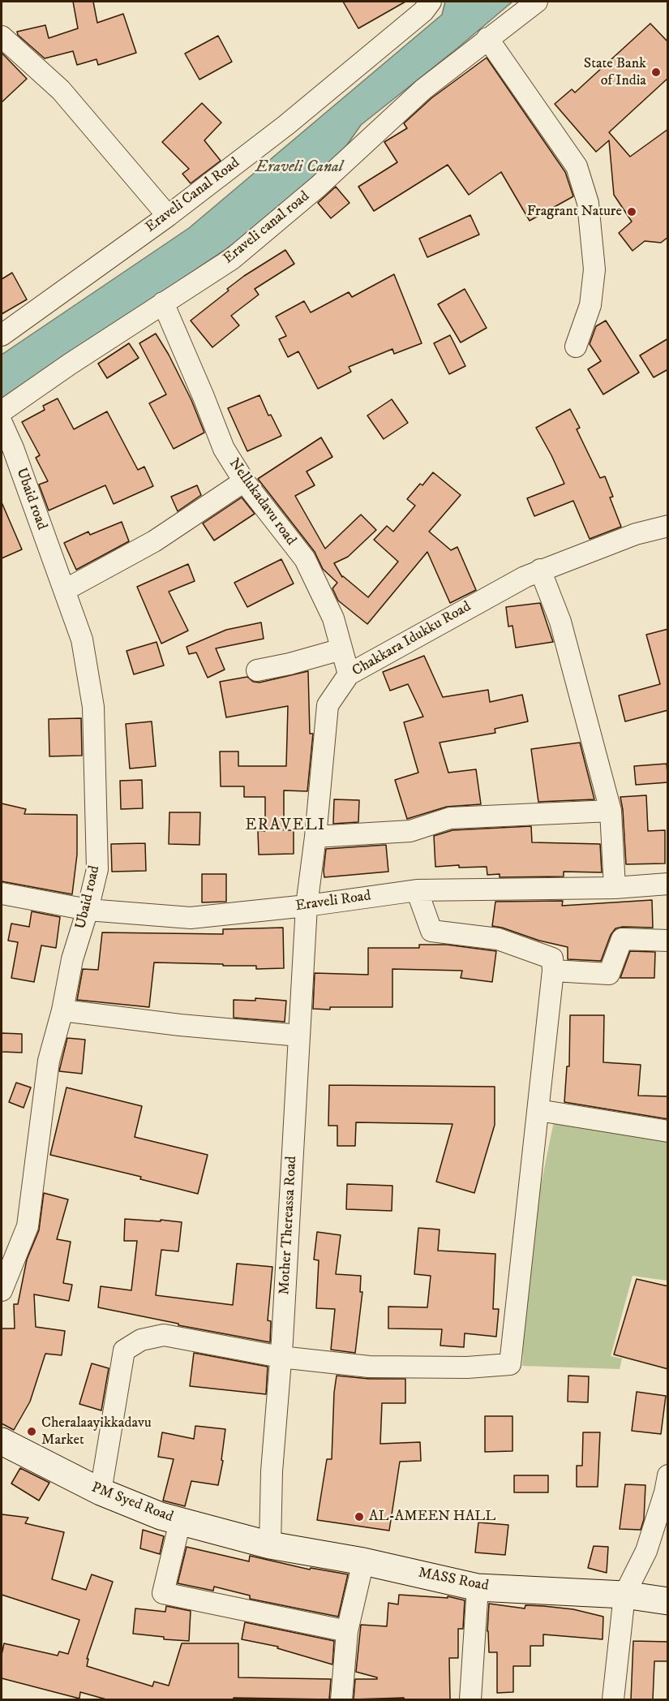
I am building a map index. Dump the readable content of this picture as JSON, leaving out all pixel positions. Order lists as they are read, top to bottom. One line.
{"streets":{"street":["Eraveli Canal Road","Eraveli canal road","Ubaid road","Nellukadavu road","Chakkara Idukku Road","Eraveli Road","Mother Thereassa Road","PM Syed Road","MASS Road"]},"crossings":[["Eraveli canal road","Nellukadavu road"],["Ubaid road","Eraveli Road"],["Nellukadavu road","Chakkara Idukku Road"],["Chakkara Idukku Road","Eraveli Road"],["Chakkara Idukku Road","Mother Thereassa Road"],["Eraveli Road","Mother Thereassa Road"],["Mother Thereassa Road","PM Syed Road"],["Mother Thereassa Road","MASS Road"],["PM Syed Road","MASS Road"]],"districts":["ERAVELI"],"water":["Eraveli Canal"],"places":["State Bank of India","Fragrant Nature","Cheralaayikkadavu Market","AL-AMEEN HALL"]}
